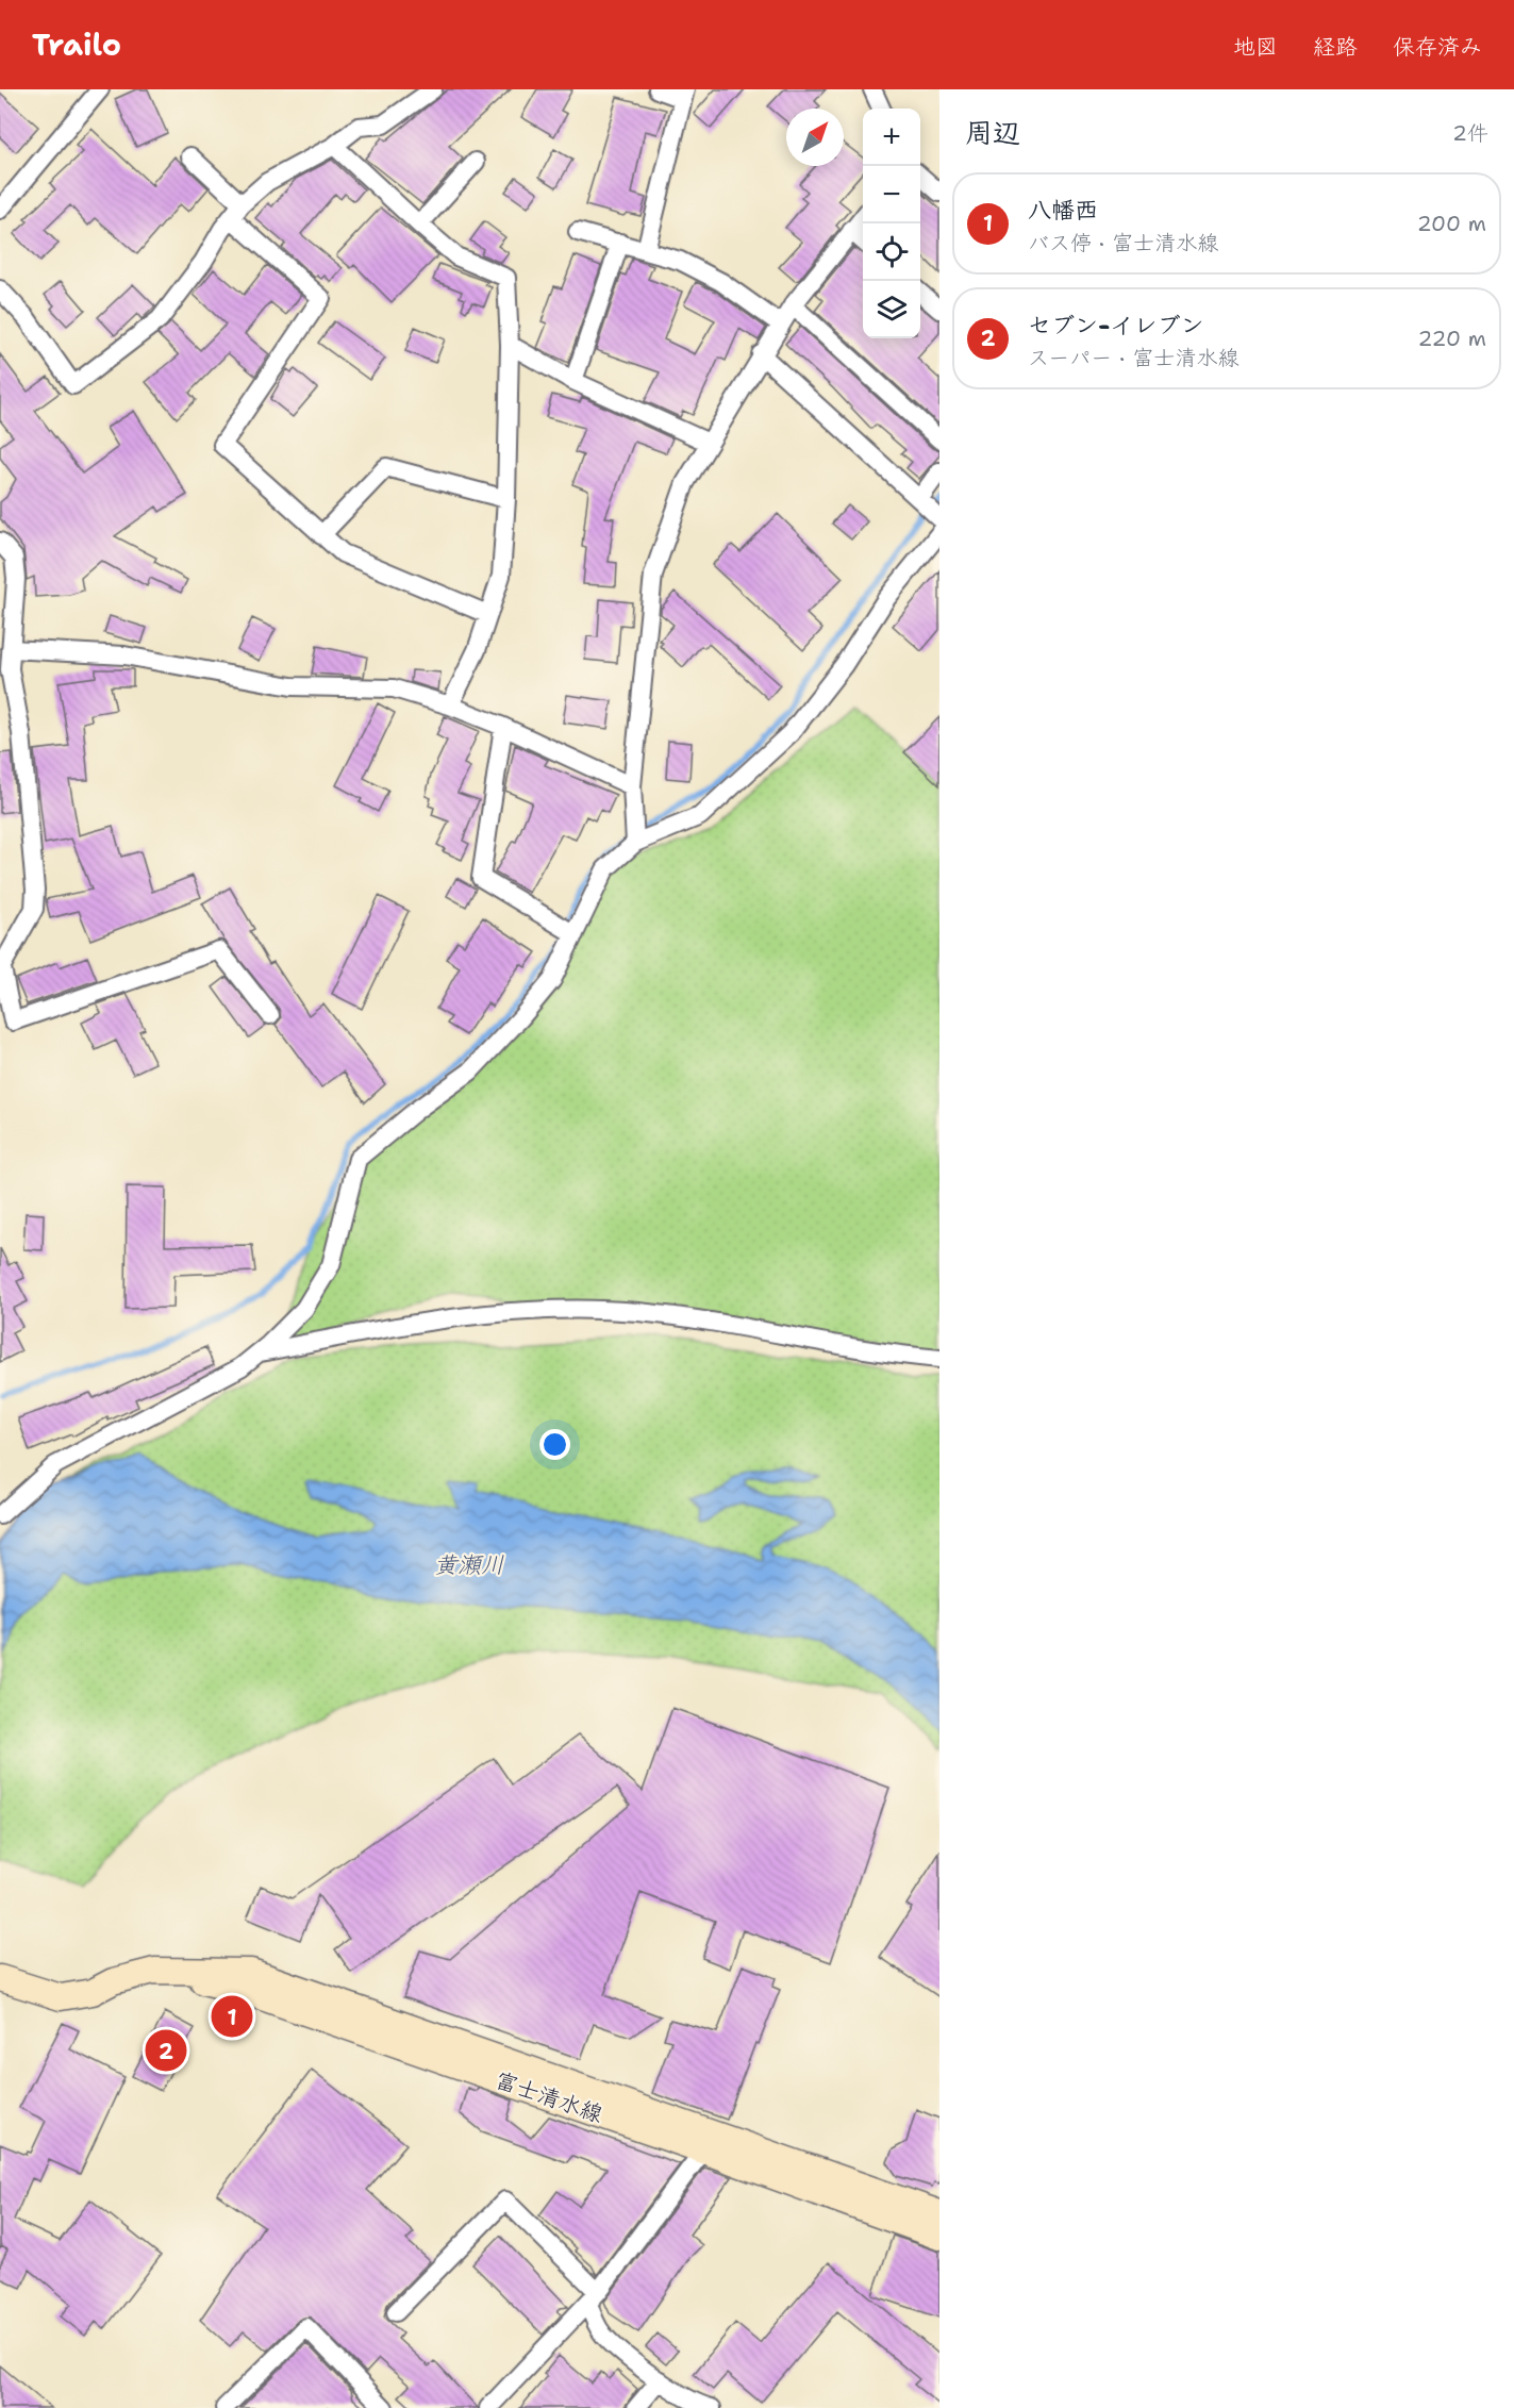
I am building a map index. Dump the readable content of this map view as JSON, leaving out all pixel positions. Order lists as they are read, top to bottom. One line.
{"streets":{"main road":["富士清水線"]},"water":["黄瀬川"],"north":"top right","page":{"header":"Trailo","nav":["地図","経路","保存済み"],"heading":["周辺","2件"],"map_buttons":["+","−"],"list":[{"mark":"1","name":"八幡西","note":"バス停 · 富士清水線","value":"200 m"},{"mark":"2","name":"セブン-イレブン","note":"スーパー · 富士清水線","value":"220 m"}],"pins":["1","2"]}}
